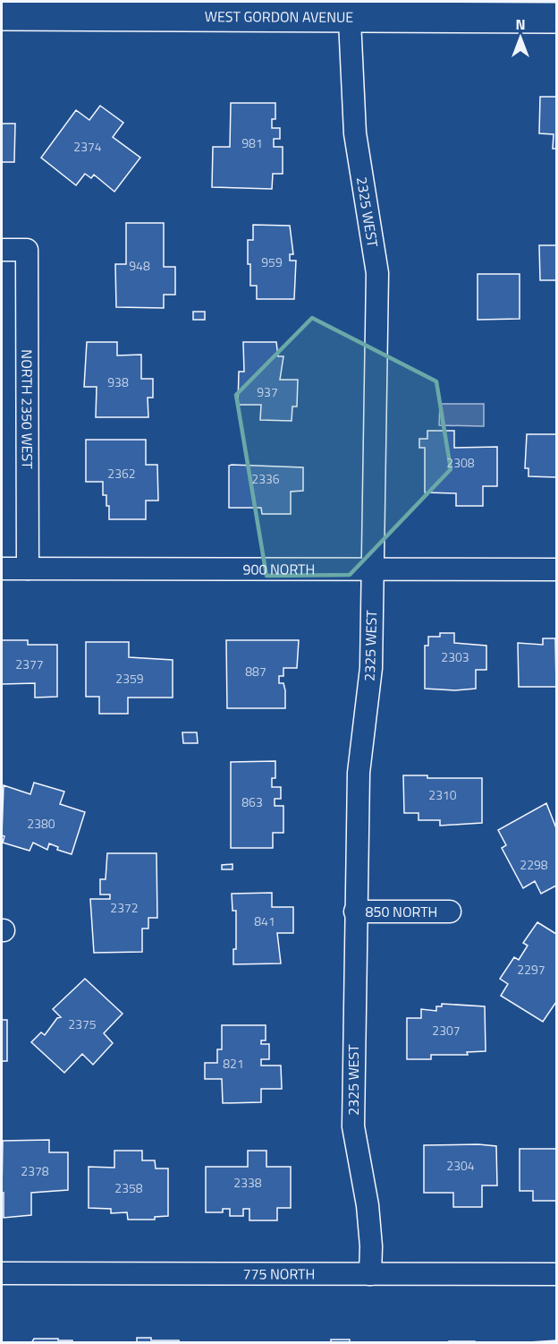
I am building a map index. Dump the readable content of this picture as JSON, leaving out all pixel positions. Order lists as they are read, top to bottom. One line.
{"streets":{"main road":["WEST GORDON AVENUE"],"street":["2325 WEST","NORTH 2350 WEST","900 NORTH","850 NORTH","775 NORTH"]},"crossings":[["WEST GORDON AVENUE","2325 WEST"],["2325 WEST","900 NORTH"],["2325 WEST","850 NORTH"],["2325 WEST","775 NORTH"],["NORTH 2350 WEST","900 NORTH"]],"house_numbers":["981","2374","959","948","938","937","2308","2362","2336","2303","2377","887","2359","2310","863","2380","2298","2372","841","2297","2375","2307","821","2304","2378","2338","2358"],"north":"top"}
